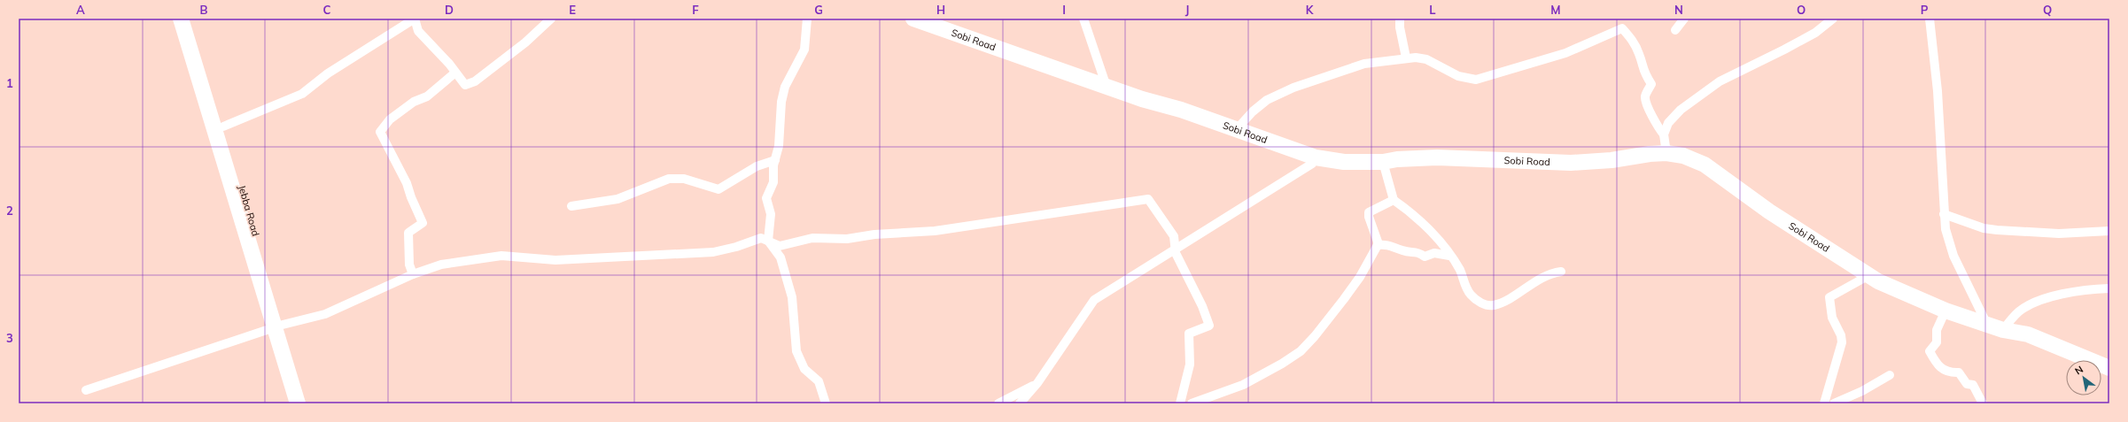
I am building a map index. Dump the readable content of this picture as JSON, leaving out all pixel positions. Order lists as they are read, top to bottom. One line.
{"streets":{"highway":["Sobi Road","Jebba Road"]},"north":"top left","grid":{"columns":["A","B","C","D","E","F","G","H","I","J","K","L","M","N","O","P","Q"],"rows":["1","2","3"]}}
